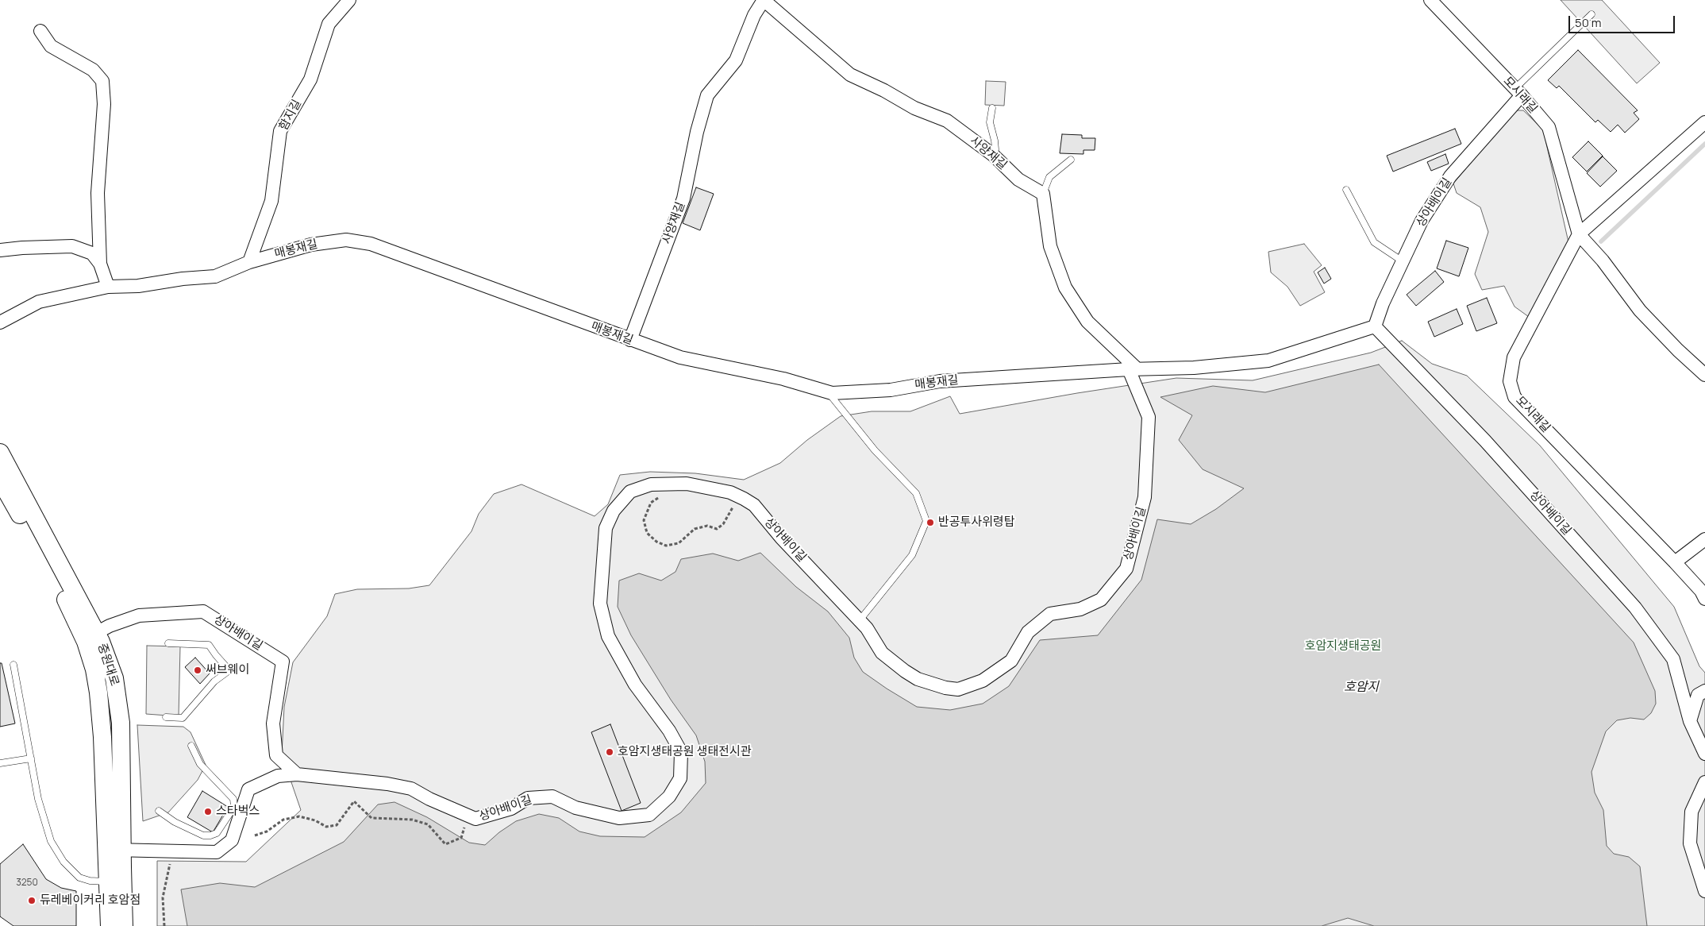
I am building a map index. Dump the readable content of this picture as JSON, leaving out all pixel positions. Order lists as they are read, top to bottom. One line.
{"streets":{"main road":["중원대로"],"street":["모시래길","함지길","사양재길","상아배이길","매봉재길"]},"crossings":[["모시래길","상아배이길"],["함지길","매봉재길"],["사양재길","매봉재길"],["상아배이길","매봉재길"],["상아배이길","중원대로"]],"water":["호암지"],"parks":["호암지생태공원"],"places":["반공투사위령탑","써브웨이","호암지생태공원 생태전시관","스타벅스","듀레베이커리 호암점"],"house_numbers":["3250"],"scale_bar":"50 m"}
